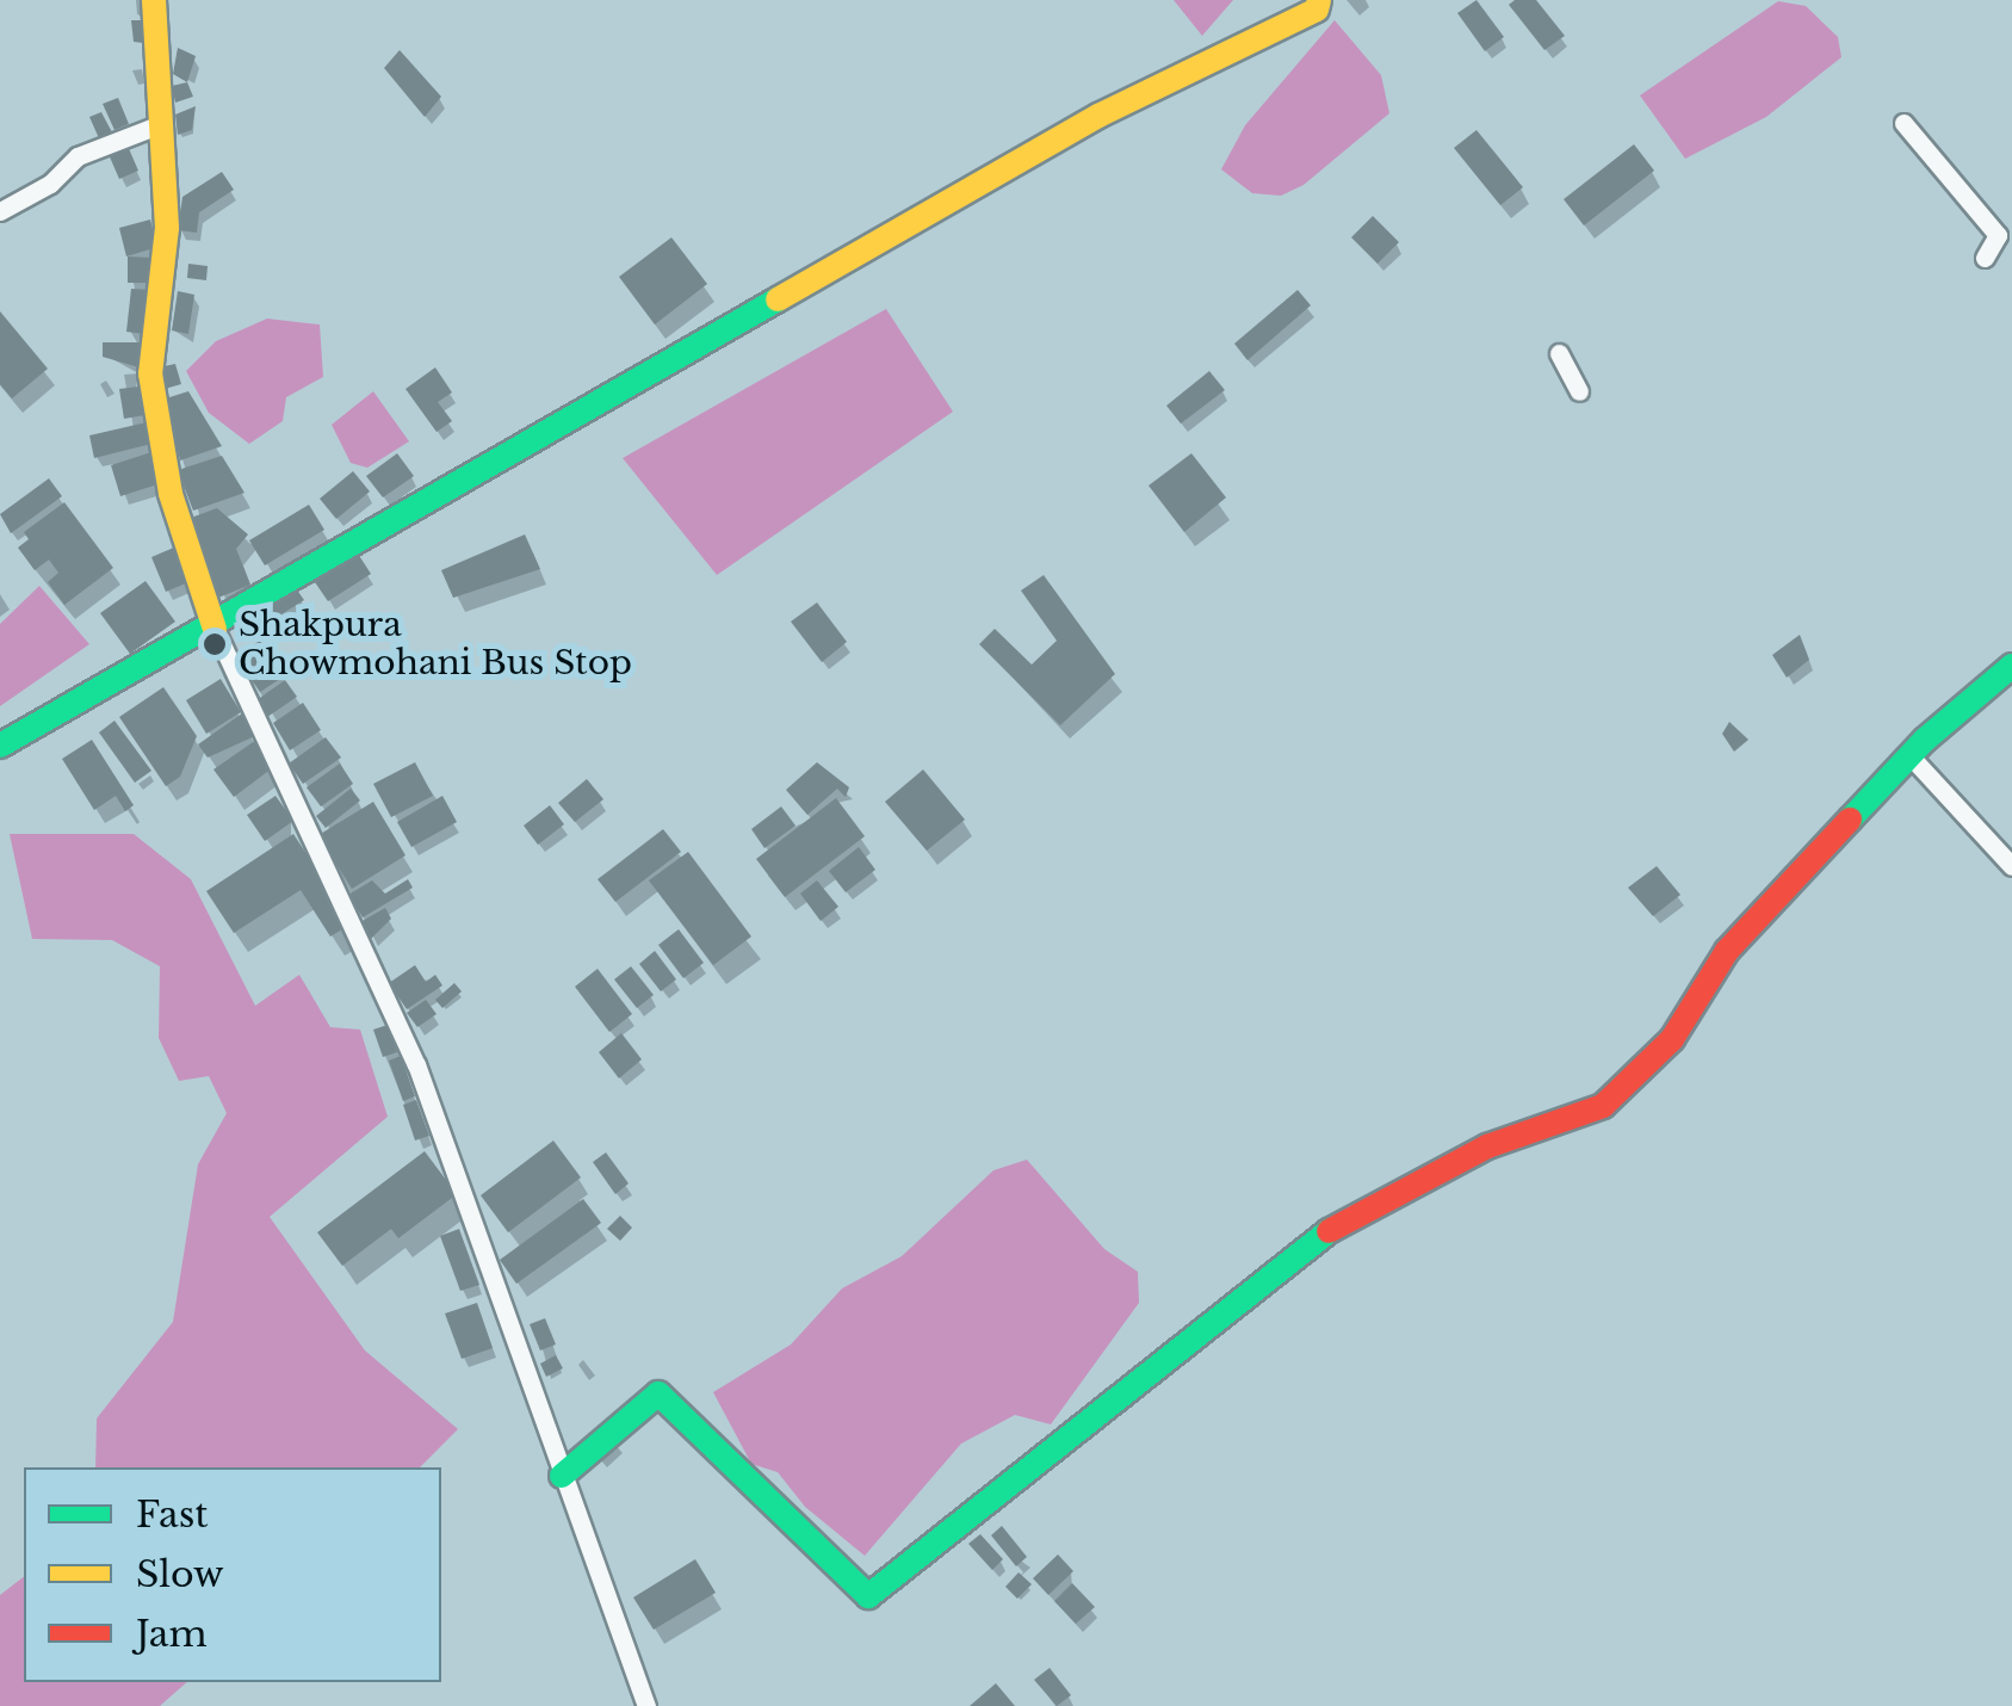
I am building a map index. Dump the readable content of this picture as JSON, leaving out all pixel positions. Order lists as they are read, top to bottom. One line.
{"places":["Shakpura Chowmohani Bus Stop"],"legend":["Fast","Slow","Jam"]}
